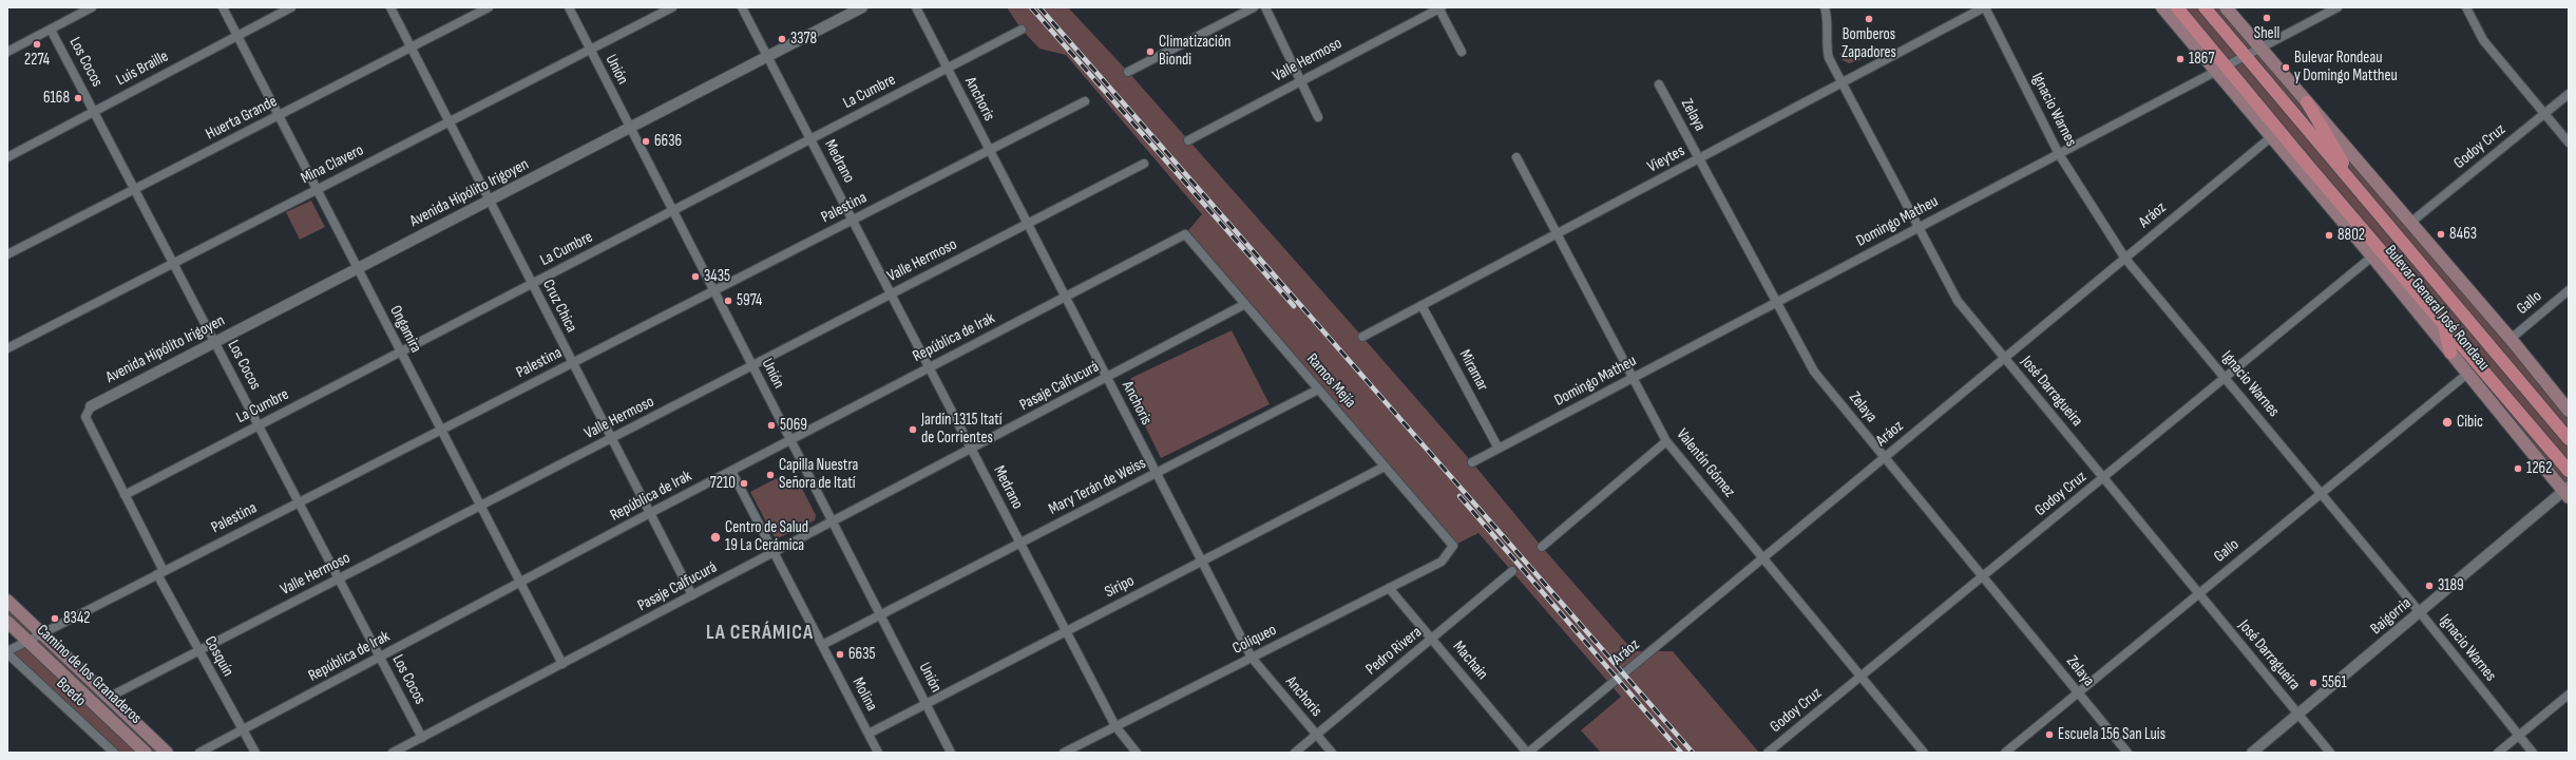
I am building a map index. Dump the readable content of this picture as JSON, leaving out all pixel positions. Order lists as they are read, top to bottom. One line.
{"streets":{"main road":["Bulevar General José Rondeau","Camino de los Granaderos"],"street":["Valle Hermoso","Los Cocos","Luis Braille","Unión","La Cumbre","Anchoris","Ignacio Warnes","Zelaya","Huerta Grande","Godoy Cruz","Vieytes","Medrano","Mina Clavero","Avenida Hipólito Irigoyen","Palestina","Aráoz","Domingo Matheu","Gallo","Cruz Chica","Ongamira","República de Irak","Miramar","Ramos Mejía","Pasaje Calfucurá","José Darragueira","Valentín Gómez","Mary Terán de Weiss","Siripo","Baigorria","Coliqueo","Pedro Rivera","Cosquín","Machain","Boedo","Molina"]},"crossings":[["Valle Hermoso","Los Cocos"],["Valle Hermoso","Unión"],["Valle Hermoso","Anchoris"],["Valle Hermoso","Medrano"],["Valle Hermoso","Cruz Chica"],["Valle Hermoso","Ongamira"],["Valle Hermoso","Cosquín"],["Valle Hermoso","Camino de los Granaderos"],["Los Cocos","Luis Braille"],["Los Cocos","La Cumbre"],["Los Cocos","Huerta Grande"],["Los Cocos","Mina Clavero"],["Los Cocos","Avenida Hipólito Irigoyen"],["Los Cocos","Palestina"],["Los Cocos","República de Irak"],["Los Cocos","Pasaje Calfucurá"],["Luis Braille","Ongamira"],["Unión","La Cumbre"],["Unión","Mina Clavero"],["Unión","Avenida Hipólito Irigoyen"],["Unión","Palestina"],["Unión","República de Irak"],["Unión","Pasaje Calfucurá"],["Unión","Mary Terán de Weiss"],["Unión","Siripo"],["La Cumbre","Anchoris"],["La Cumbre","Medrano"],["La Cumbre","Cruz Chica"],["La Cumbre","Ongamira"],["La Cumbre","Cosquín"],["Anchoris","Palestina"],["Anchoris","República de Irak"],["Anchoris","Pasaje Calfucurá"],["Anchoris","Mary Terán de Weiss"],["Anchoris","Siripo"],["Anchoris","Coliqueo"],["Anchoris","Pedro Rivera"],["Ignacio Warnes","Godoy Cruz"],["Ignacio Warnes","Vieytes"],["Ignacio Warnes","Aráoz"],["Ignacio Warnes","Domingo Matheu"],["Ignacio Warnes","Gallo"],["Ignacio Warnes","Baigorria"],["Zelaya","Godoy Cruz"],["Zelaya","Vieytes"],["Zelaya","Aráoz"],["Zelaya","Domingo Matheu"],["Zelaya","Gallo"],["Huerta Grande","Cruz Chica"],["Huerta Grande","Ongamira"],["Godoy Cruz","Bulevar General José Rondeau"],["Godoy Cruz","José Darragueira"],["Godoy Cruz","Valentín Gómez"],["Vieytes","Miramar"],["Vieytes","José Darragueira"],["Vieytes","Valentín Gómez"],["Medrano","Avenida Hipólito Irigoyen"],["Medrano","Palestina"],["Medrano","República de Irak"],["Medrano","Pasaje Calfucurá"],["Medrano","Mary Terán de Weiss"],["Medrano","Siripo"],["Medrano","Coliqueo"],["Mina Clavero","Cruz Chica"],["Mina Clavero","Ongamira"],["Avenida Hipólito Irigoyen","Cruz Chica"],["Avenida Hipólito Irigoyen","Ongamira"],["Avenida Hipólito Irigoyen","Cosquín"],["Palestina","Cruz Chica"],["Palestina","Ongamira"],["Palestina","Cosquín"],["Palestina","Camino de los Granaderos"],["Palestina","Boedo"],["Aráoz","Bulevar General José Rondeau"],["Aráoz","José Darragueira"],["Aráoz","Valentín Gómez"],["Aráoz","Machain"],["Domingo Matheu","Bulevar General José Rondeau"],["Domingo Matheu","Miramar"],["Domingo Matheu","José Darragueira"],["Domingo Matheu","Valentín Gómez"],["Gallo","Bulevar General José Rondeau"],["Gallo","José Darragueira"],["Cruz Chica","República de Irak"],["Cruz Chica","Pasaje Calfucurá"],["Bulevar General José Rondeau","Baigorria"],["Ongamira","República de Irak"],["Ongamira","Pasaje Calfucurá"],["República de Irak","Ramos Mejía"],["República de Irak","Cosquín"],["República de Irak","Molina"],["Ramos Mejía","Pasaje Calfucurá"],["Ramos Mejía","Mary Terán de Weiss"],["Ramos Mejía","Siripo"],["Ramos Mejía","Coliqueo"],["Pasaje Calfucurá","Molina"],["José Darragueira","Baigorria"],["Mary Terán de Weiss","Molina"],["Siripo","Molina"],["Coliqueo","Machain"],["Pedro Rivera","Machain"]],"districts":["LA CERÁMICA"],"places":["Shell","Bomberos Zapadores","3378","2274","Climatización Biondi","1867","Bulevar Rondeau y Domingo Mattheu","6168","6636","8463","8802","3435","5974","Cibic","5069","Jardín 1315 Itatí de Corrientes","1262","Capilla Nuestra Señora de Itatí","7210","Centro de Salud 19 La Cerámica","3189","8342","6635","5561","Escuela 156 San Luis"]}
